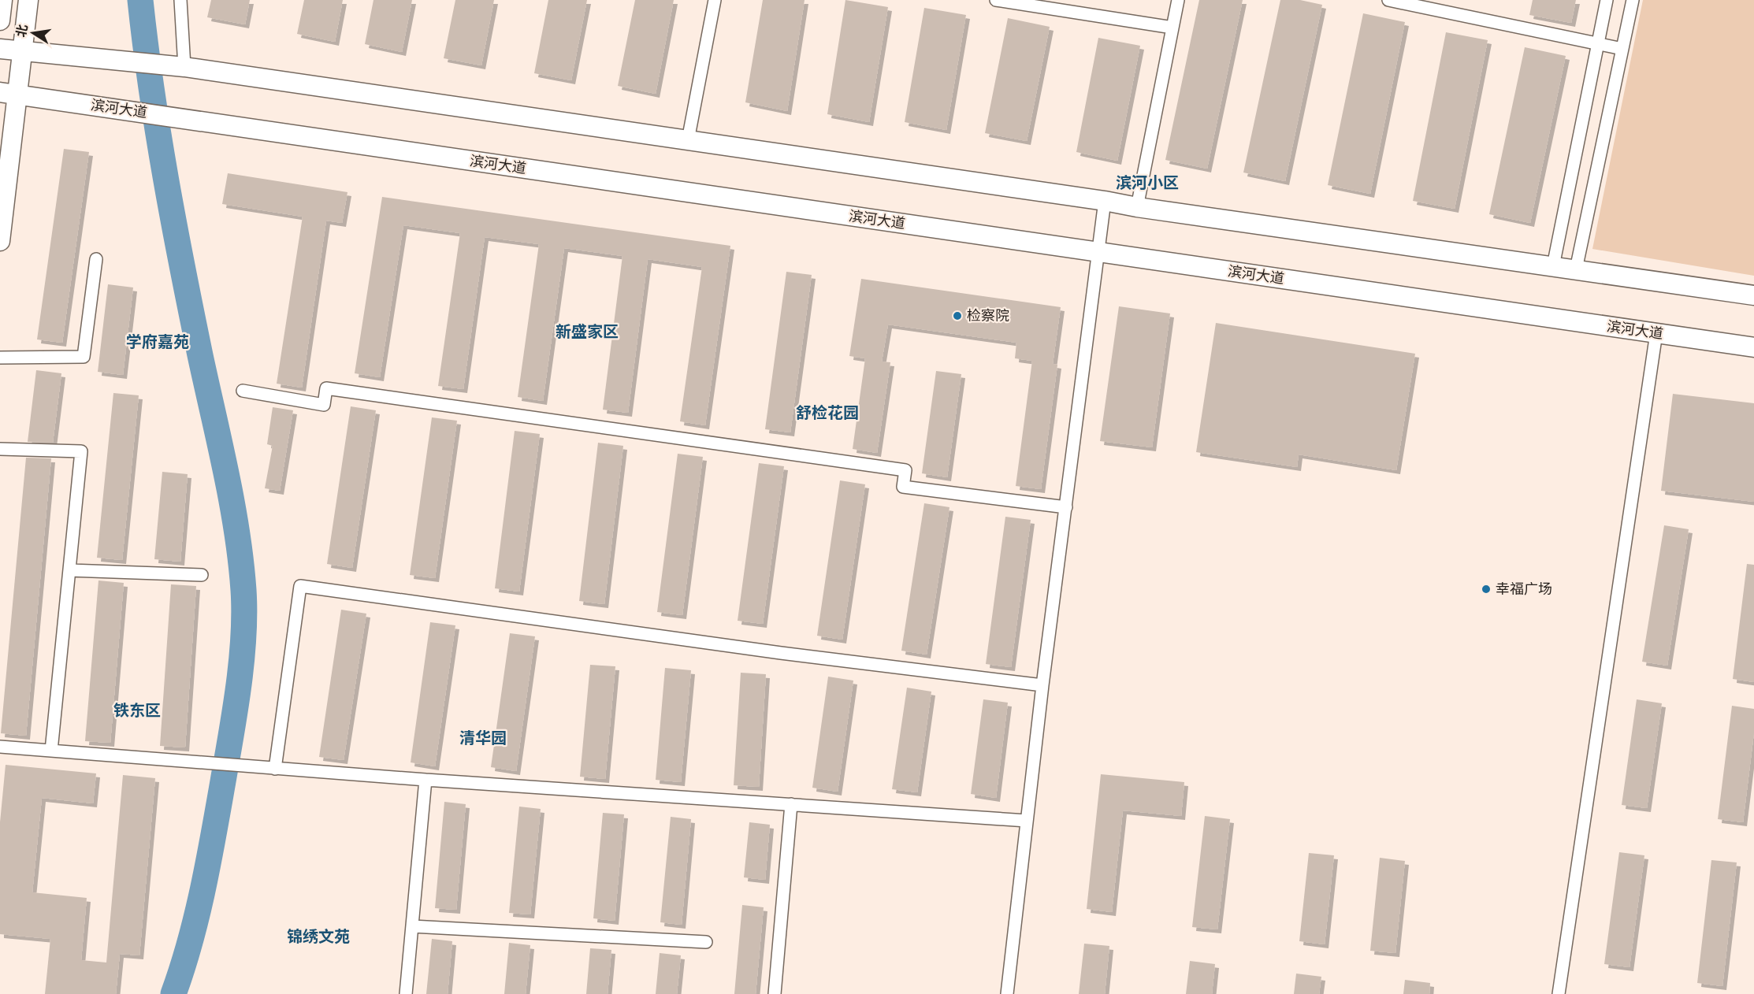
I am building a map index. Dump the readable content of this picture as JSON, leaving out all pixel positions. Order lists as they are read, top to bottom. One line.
{"streets":{"main road":["滨河大道"]},"districts":["滨河小区","新盛家区","学府嘉苑","舒检花园","铁东区","清华园","锦绣文苑"],"places":["检察院","幸福广场"],"north":"left"}
